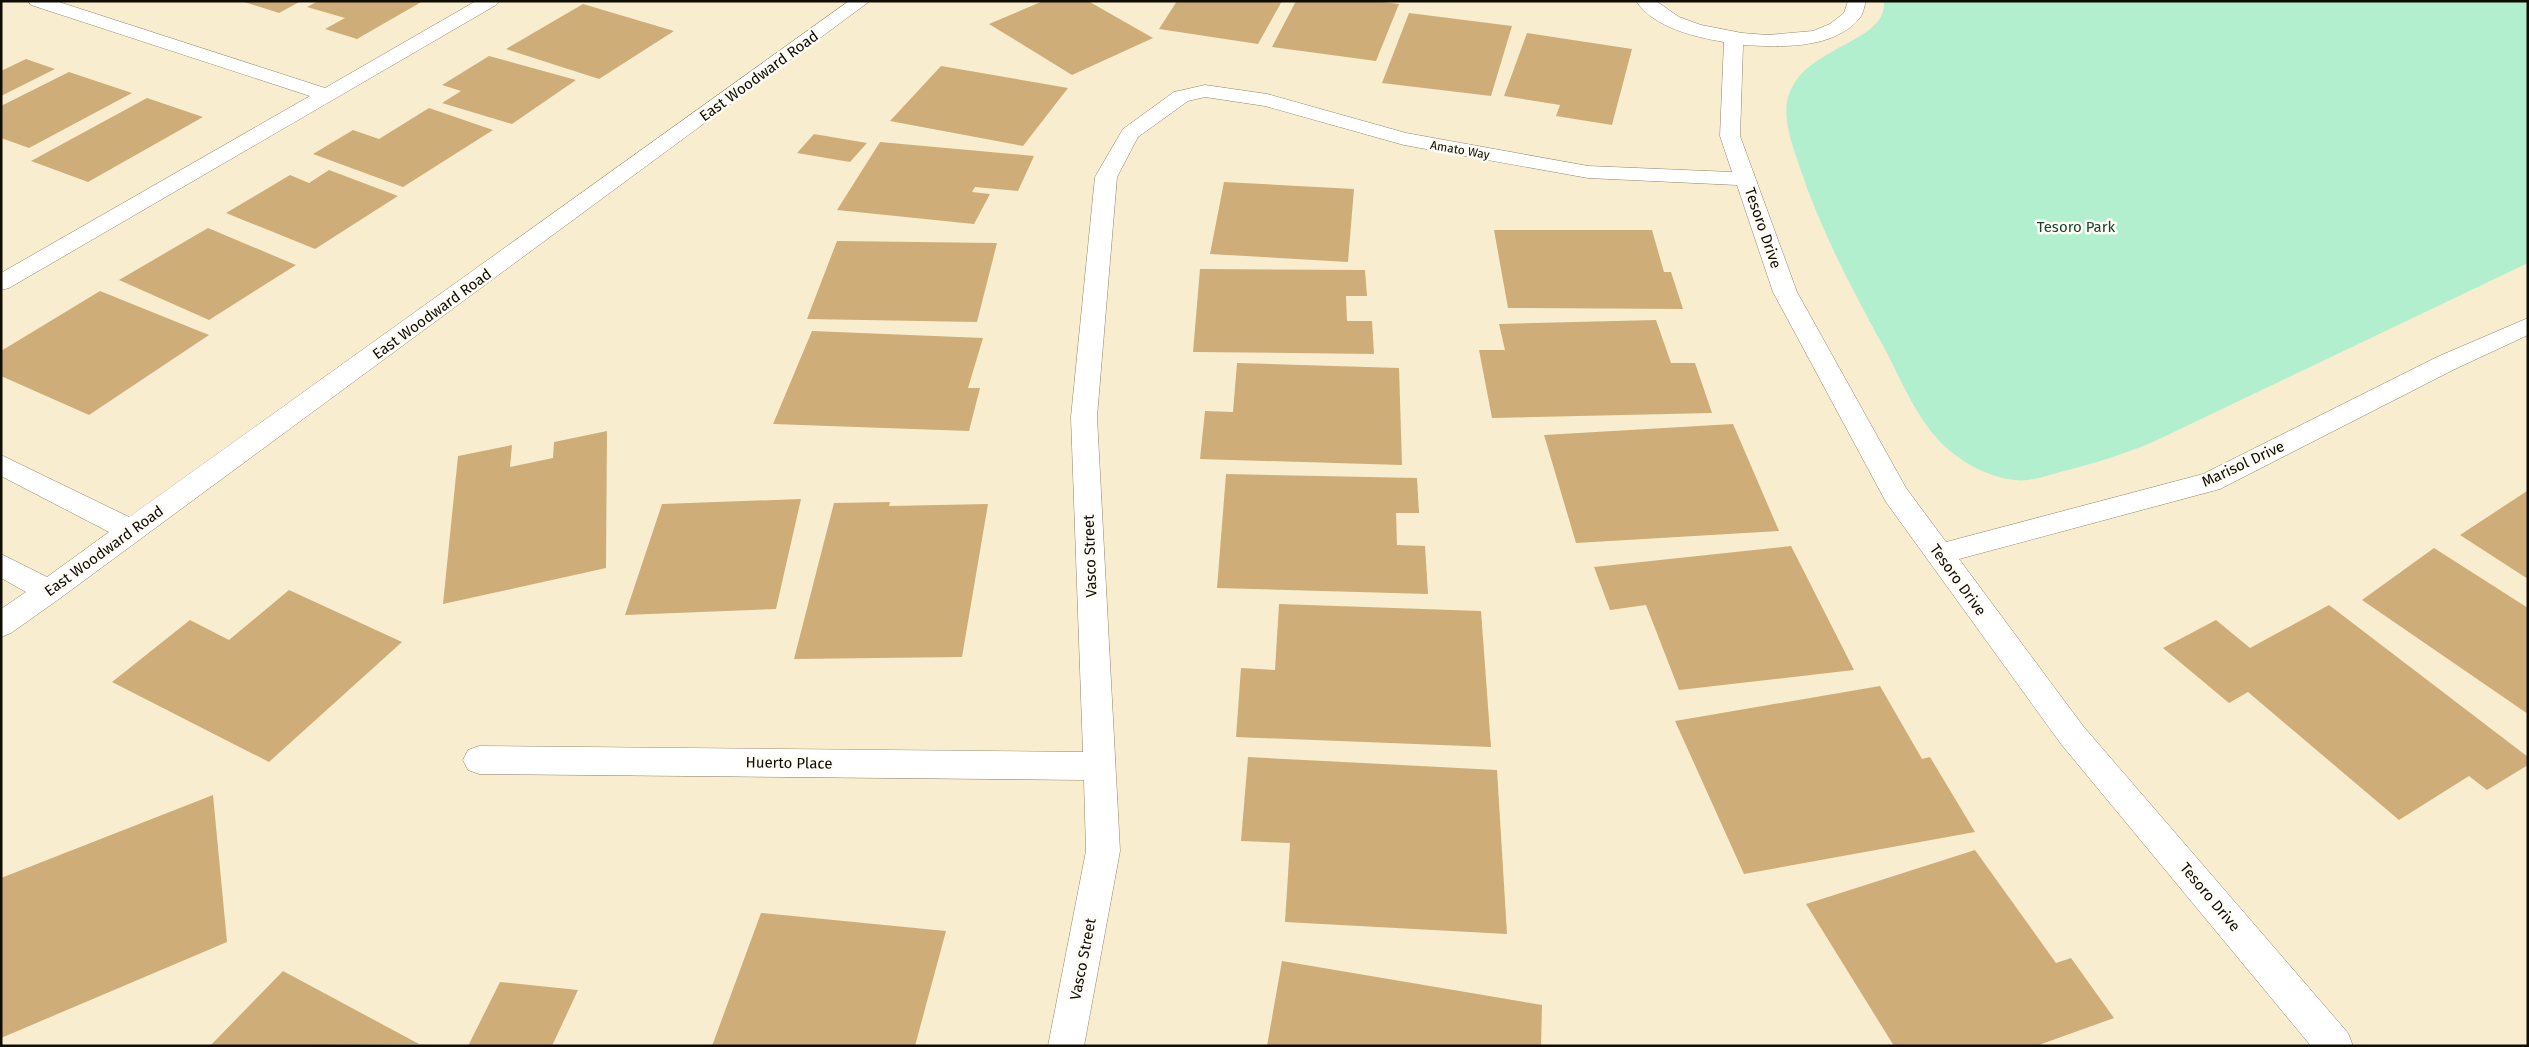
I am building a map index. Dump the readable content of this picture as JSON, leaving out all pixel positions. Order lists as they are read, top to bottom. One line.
{"streets":{"street":["East Woodward Road","Amato Way","Tesoro Drive","Marisol Drive","Vasco Street","Huerto Place"]},"crossings":[["Amato Way","Tesoro Drive"],["Amato Way","Vasco Street"],["Tesoro Drive","Marisol Drive"],["Vasco Street","Huerto Place"]],"parks":["Tesoro Park"]}
